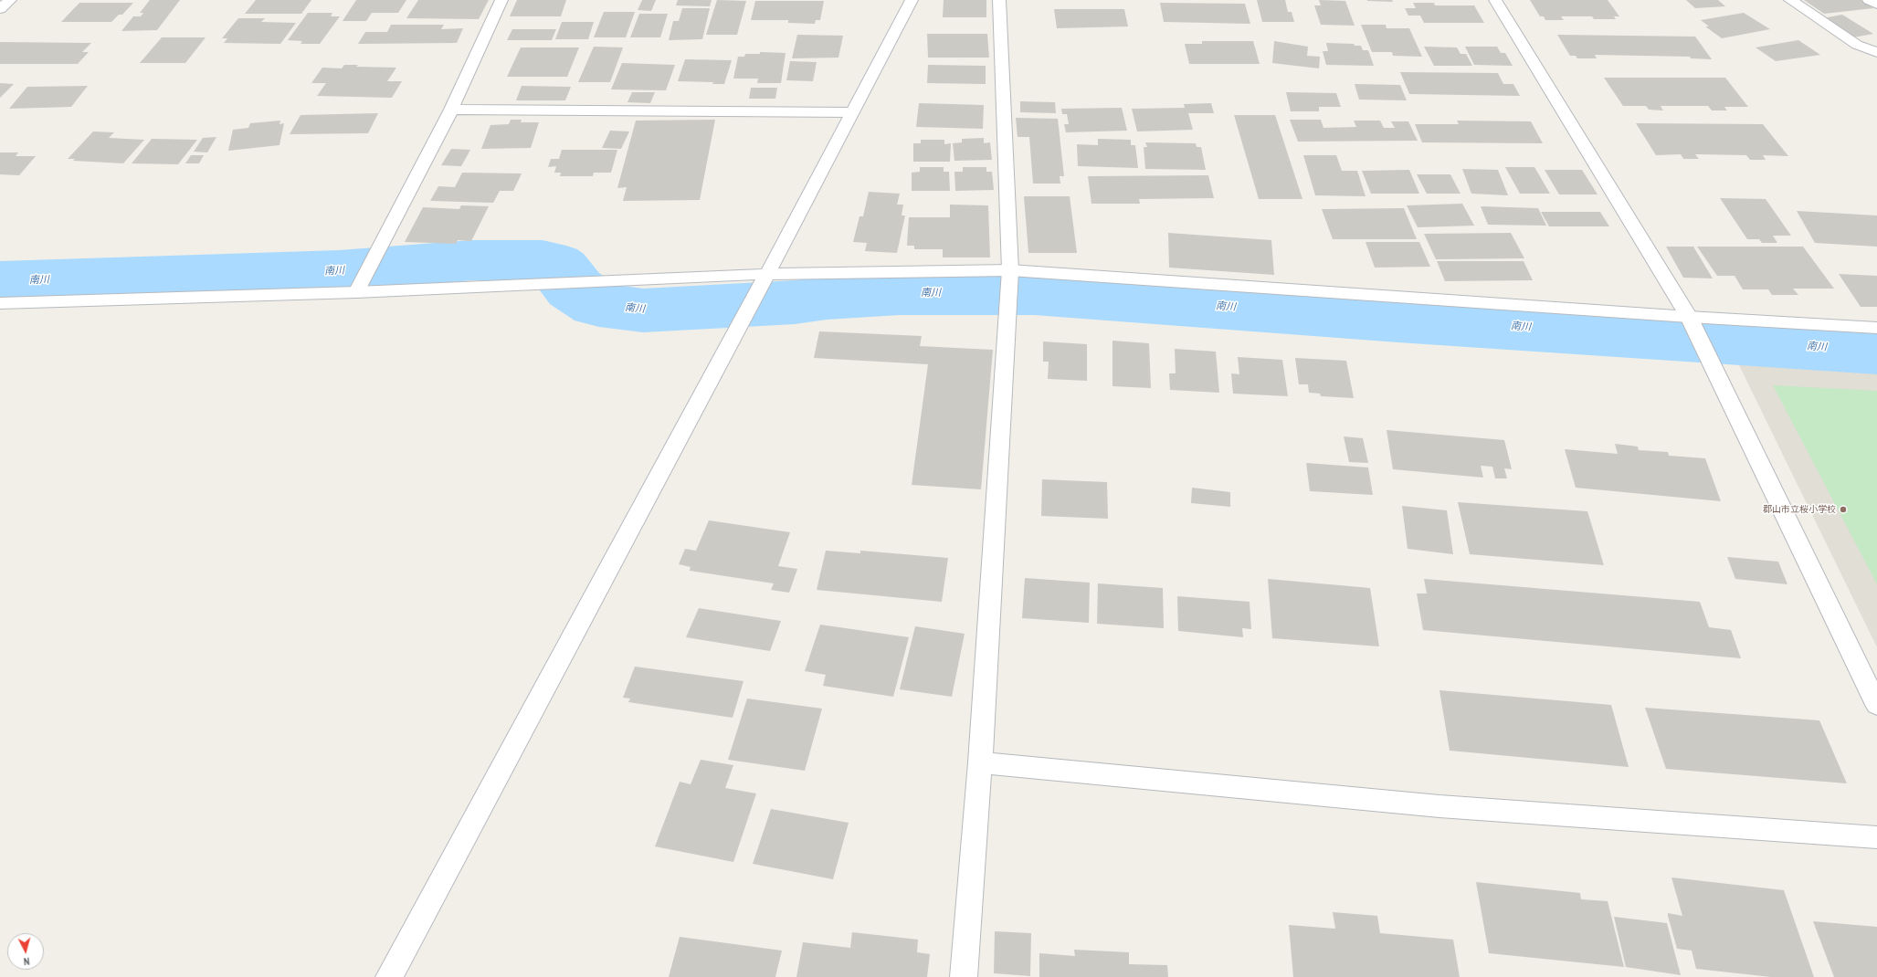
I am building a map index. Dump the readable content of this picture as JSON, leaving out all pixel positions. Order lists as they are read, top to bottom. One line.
{"water":["南川"],"places":["郡山市立桜小学校"],"north":"bottom"}
